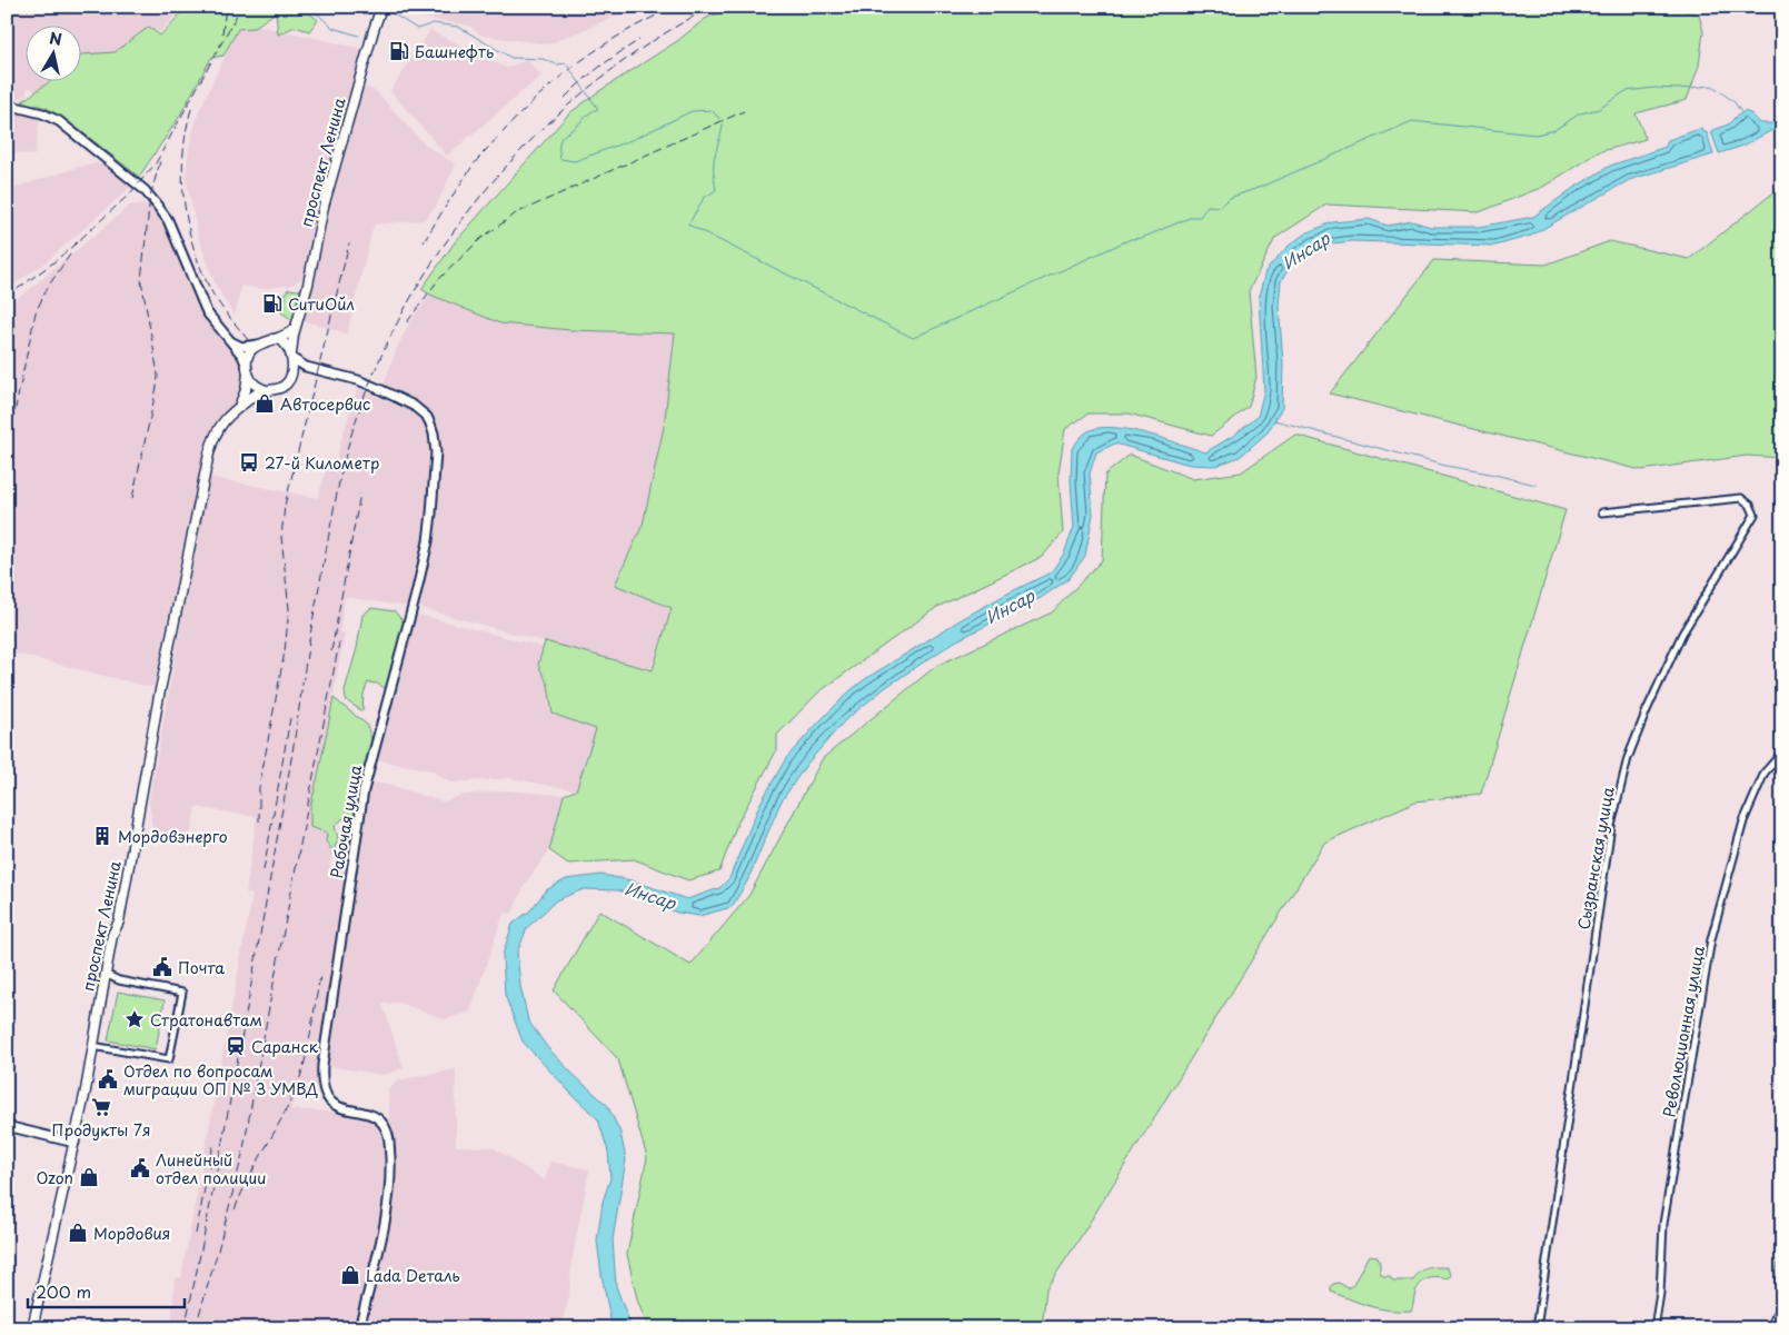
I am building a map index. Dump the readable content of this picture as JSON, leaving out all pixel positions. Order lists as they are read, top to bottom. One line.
{"streets":{"main road":["проспект Ленина"],"street":["Рабочая улица","Сызранская улица","Революционная улица"]},"crossings":[["проспект Ленина","Рабочая улица"]],"water":["Инсар"],"places":{"fuel station":["Башнефть","СитиОйл"],"shop":["Автосервис","Ozon","Мордовия","Lada Dеталь"],"bus stop":["27-й Километр"],"building":["Мордовэнерго"],"public building":["Почта","Отдел по вопросам миграции ОП № 3 УМВД","Линейный отдел полиции"],"place":["Стратонавтам"],"station":["Саранск"],"supermarket":["Продукты 7я"]},"scale_bar":"200 m","north":"top"}
